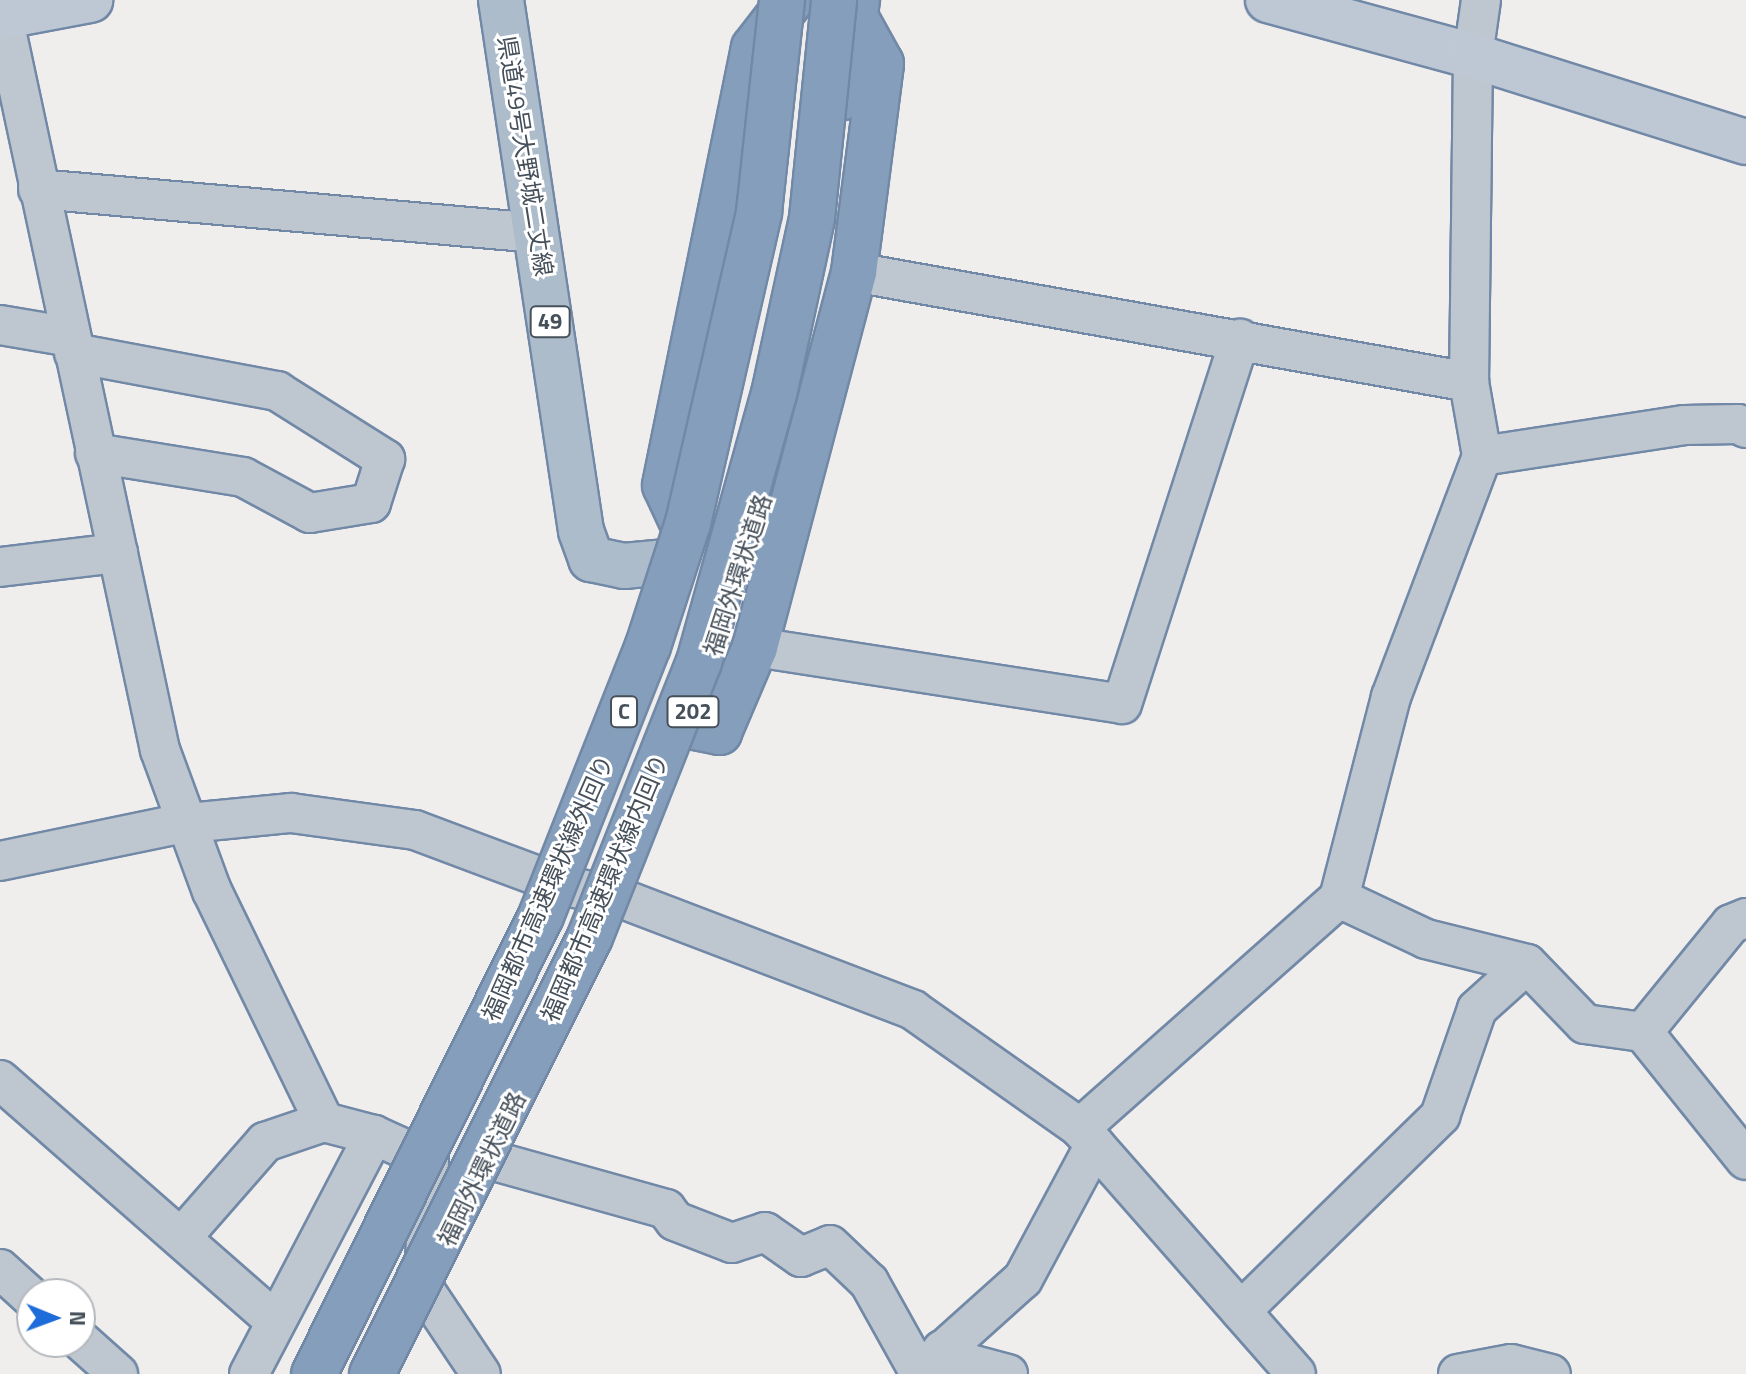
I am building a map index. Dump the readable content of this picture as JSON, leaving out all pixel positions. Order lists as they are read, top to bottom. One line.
{"streets":{"highway":["福岡外環状道路","C","202","福岡都市高速環状線外回り","福岡都市高速環状線内回り"],"main road":["県道49号大野城二丈線","49"]},"crossings":[["県道49号大野城二丈線","202"],["福岡外環状道路","福岡都市高速環状線内回り"],["202","福岡都市高速環状線外回り"]],"north":"right"}
